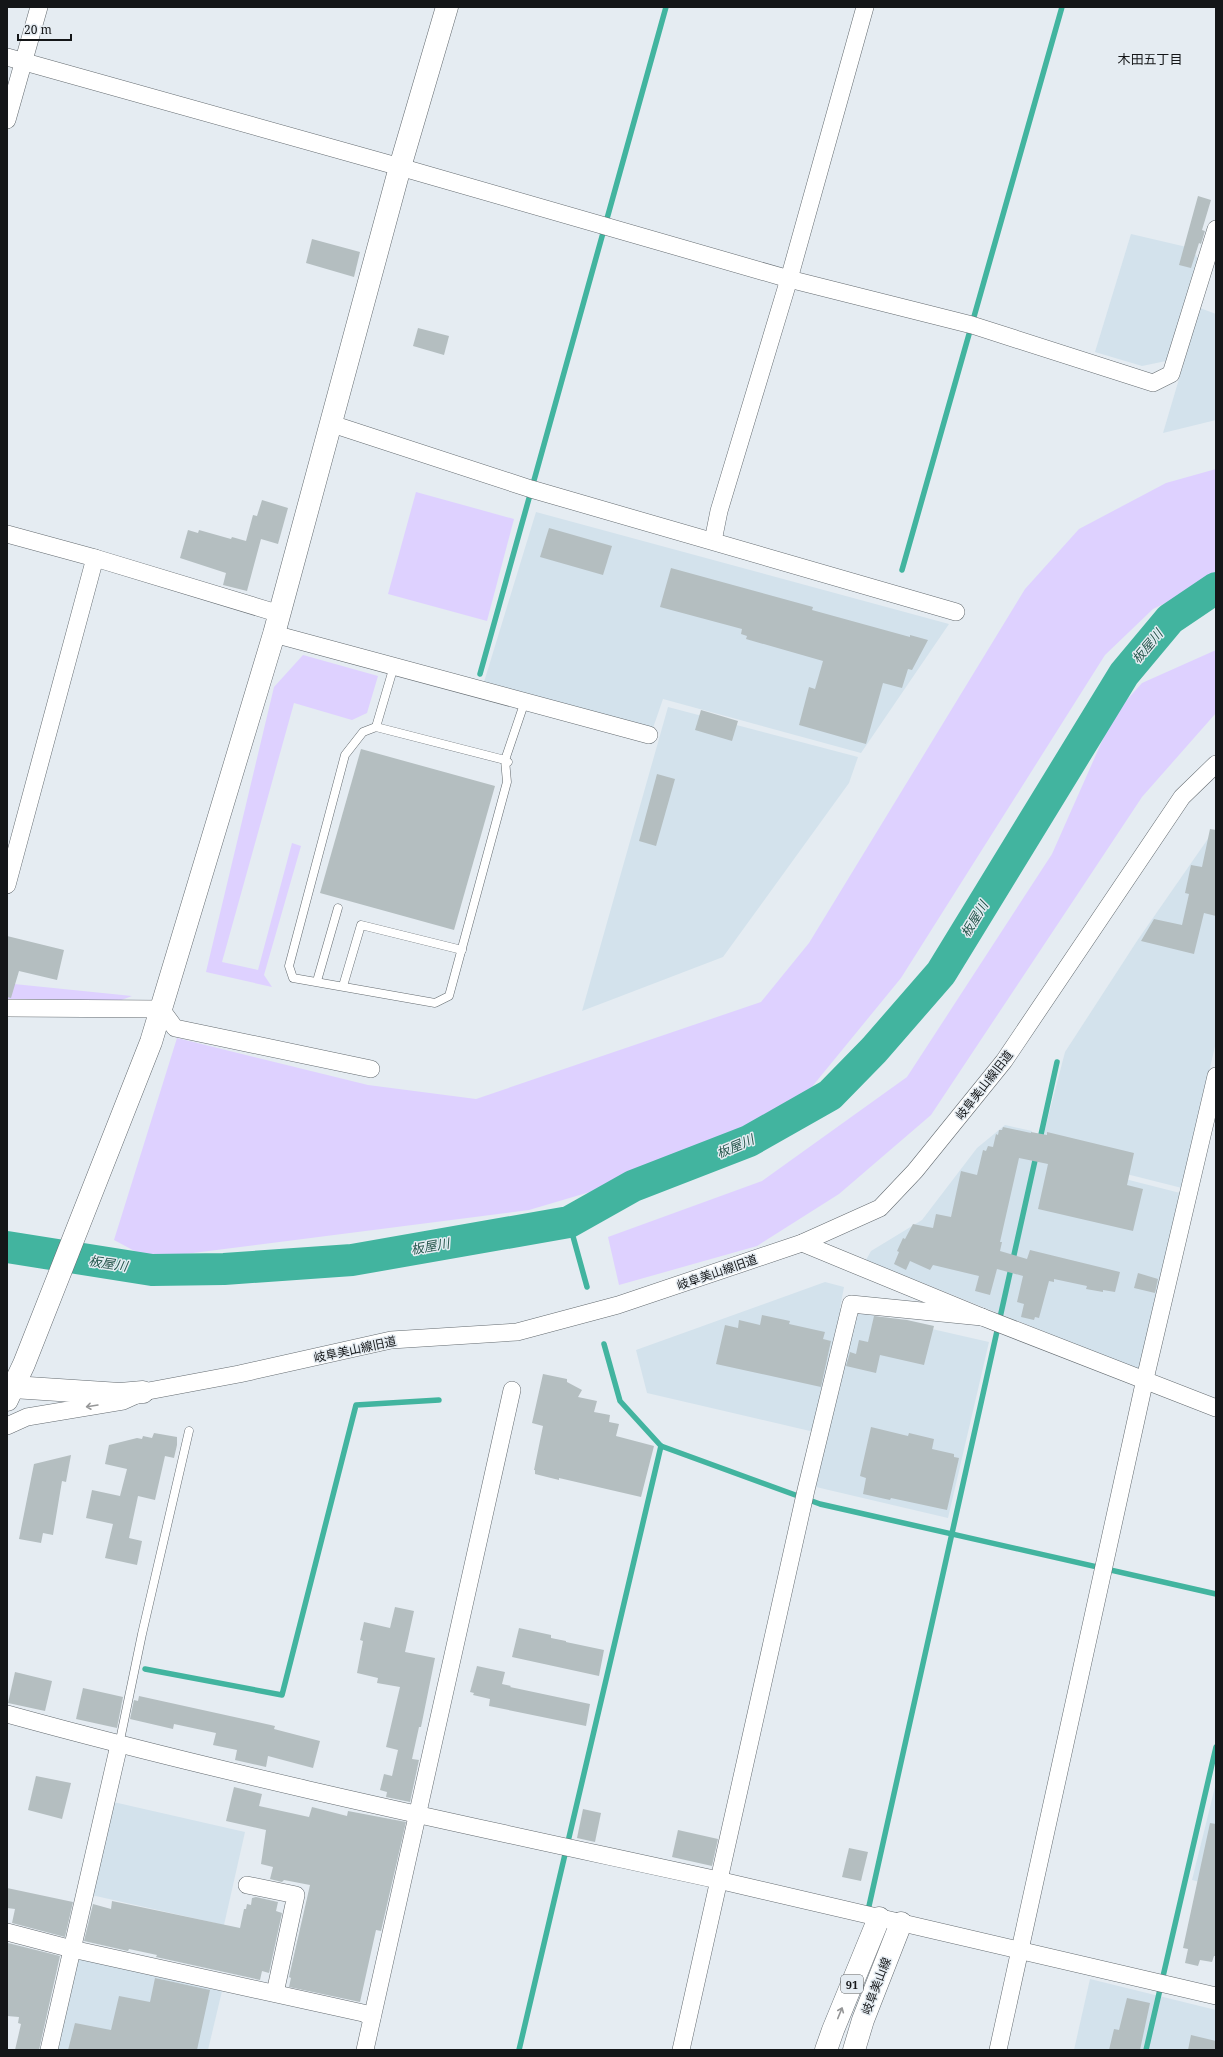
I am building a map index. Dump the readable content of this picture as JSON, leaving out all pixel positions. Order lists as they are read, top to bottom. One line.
{"streets":{"street":["岐阜美山線旧道","91","岐阜美山線"]},"districts":["木田五丁目"],"water":["板屋川"],"scale_bar":"20 m"}
